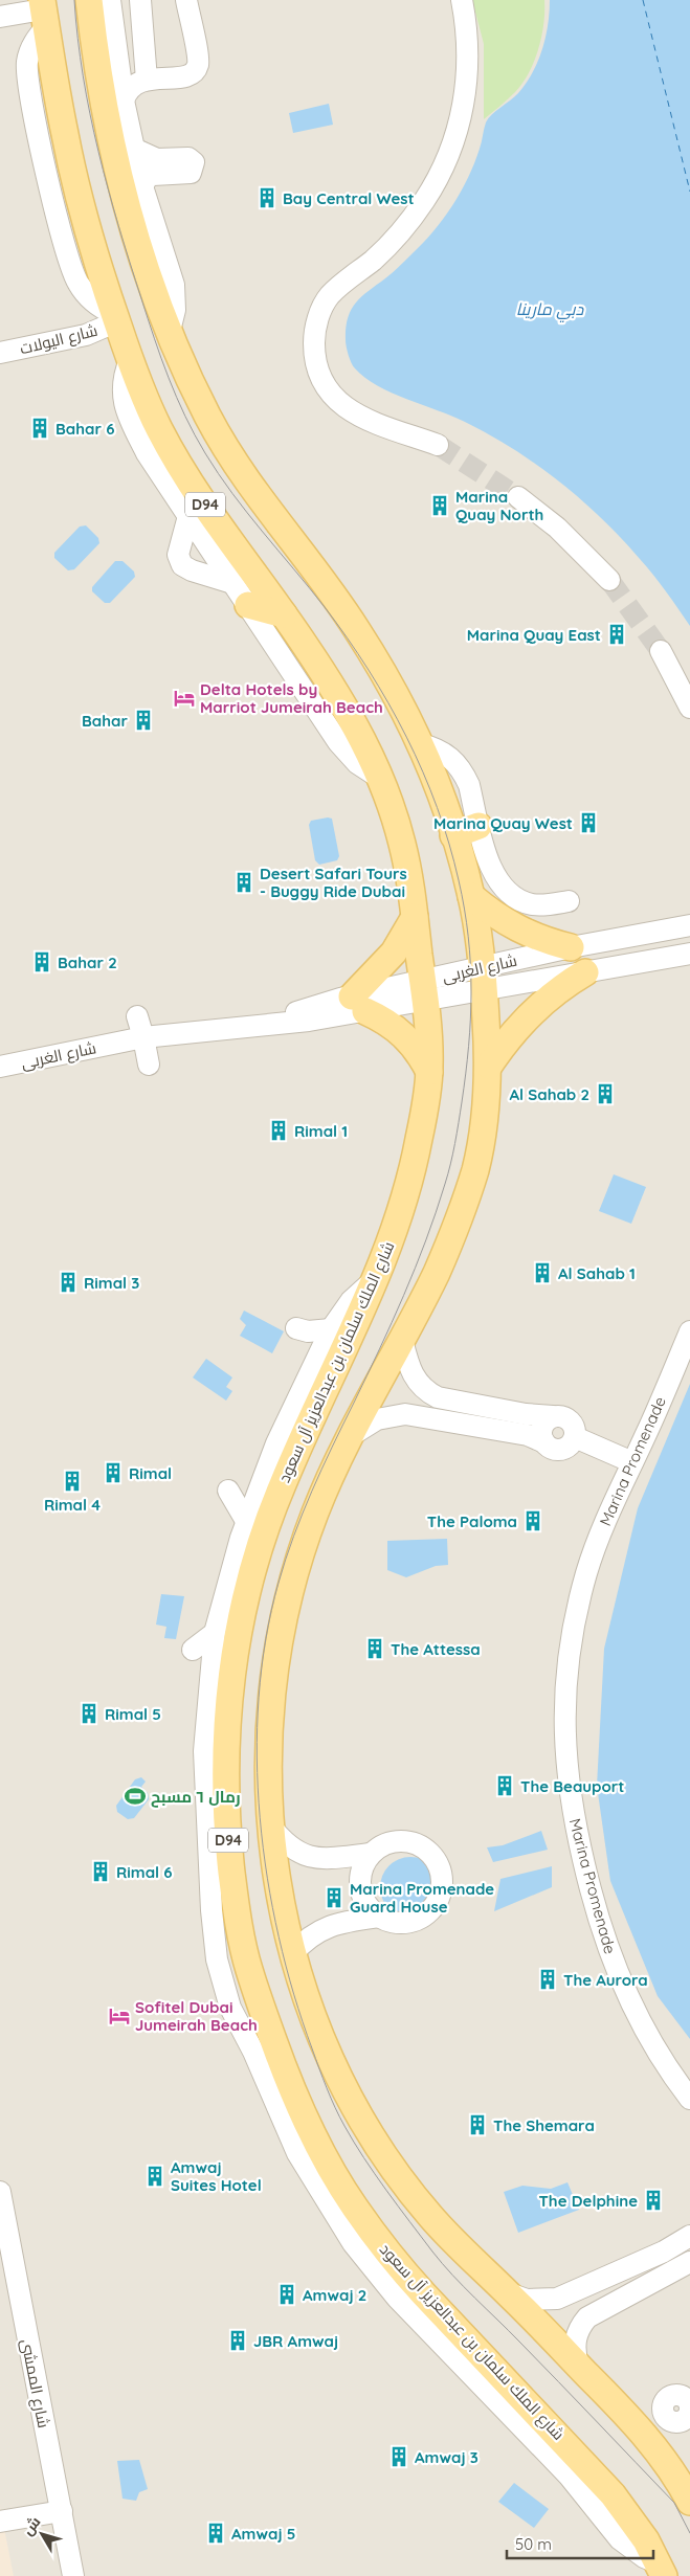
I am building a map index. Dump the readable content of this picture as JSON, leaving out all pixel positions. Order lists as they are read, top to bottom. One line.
{"streets":{"main road":["D94","شارع الملك سلمان بن عبدالعزيز آل سعود"],"street":["شارع اليولات","شارع الغربى","Marina Promenade","شارع الممشى"]},"crossings":[["شارع اليولات","شارع الملك سلمان بن عبدالعزيز آل سعود"],["D94","شارع الغربى"],["شارع الغربى","شارع الملك سلمان بن عبدالعزيز آل سعود"]],"water":["دبي مارينا"],"places":{"building":["Bay Central West","Bahar 6","Marina Quay North","Marina Quay East","Bahar","Marina Quay West","Desert Safari Tours - Buggy Ride Dubai","Bahar 2","Al Sahab 2","Rimal 1","Al Sahab 1","Rimal 3","Rimal","Rimal 4","The Paloma","The Attessa","Rimal 5","The Beauport","Rimal 6","Marina Promenade Guard House","The Aurora","The Shemara","Amwaj Suites Hotel","The Delphine","Amwaj 2","JBR Amwaj","Amwaj 3","Amwaj 5"],"hotel":["Delta Hotels by Marriot Jumeirah Beach","Sofitel Dubai Jumeirah Beach"],"sports":["رمال ٦ مسبح"]},"scale_bar":"50 m","north":"top left"}
